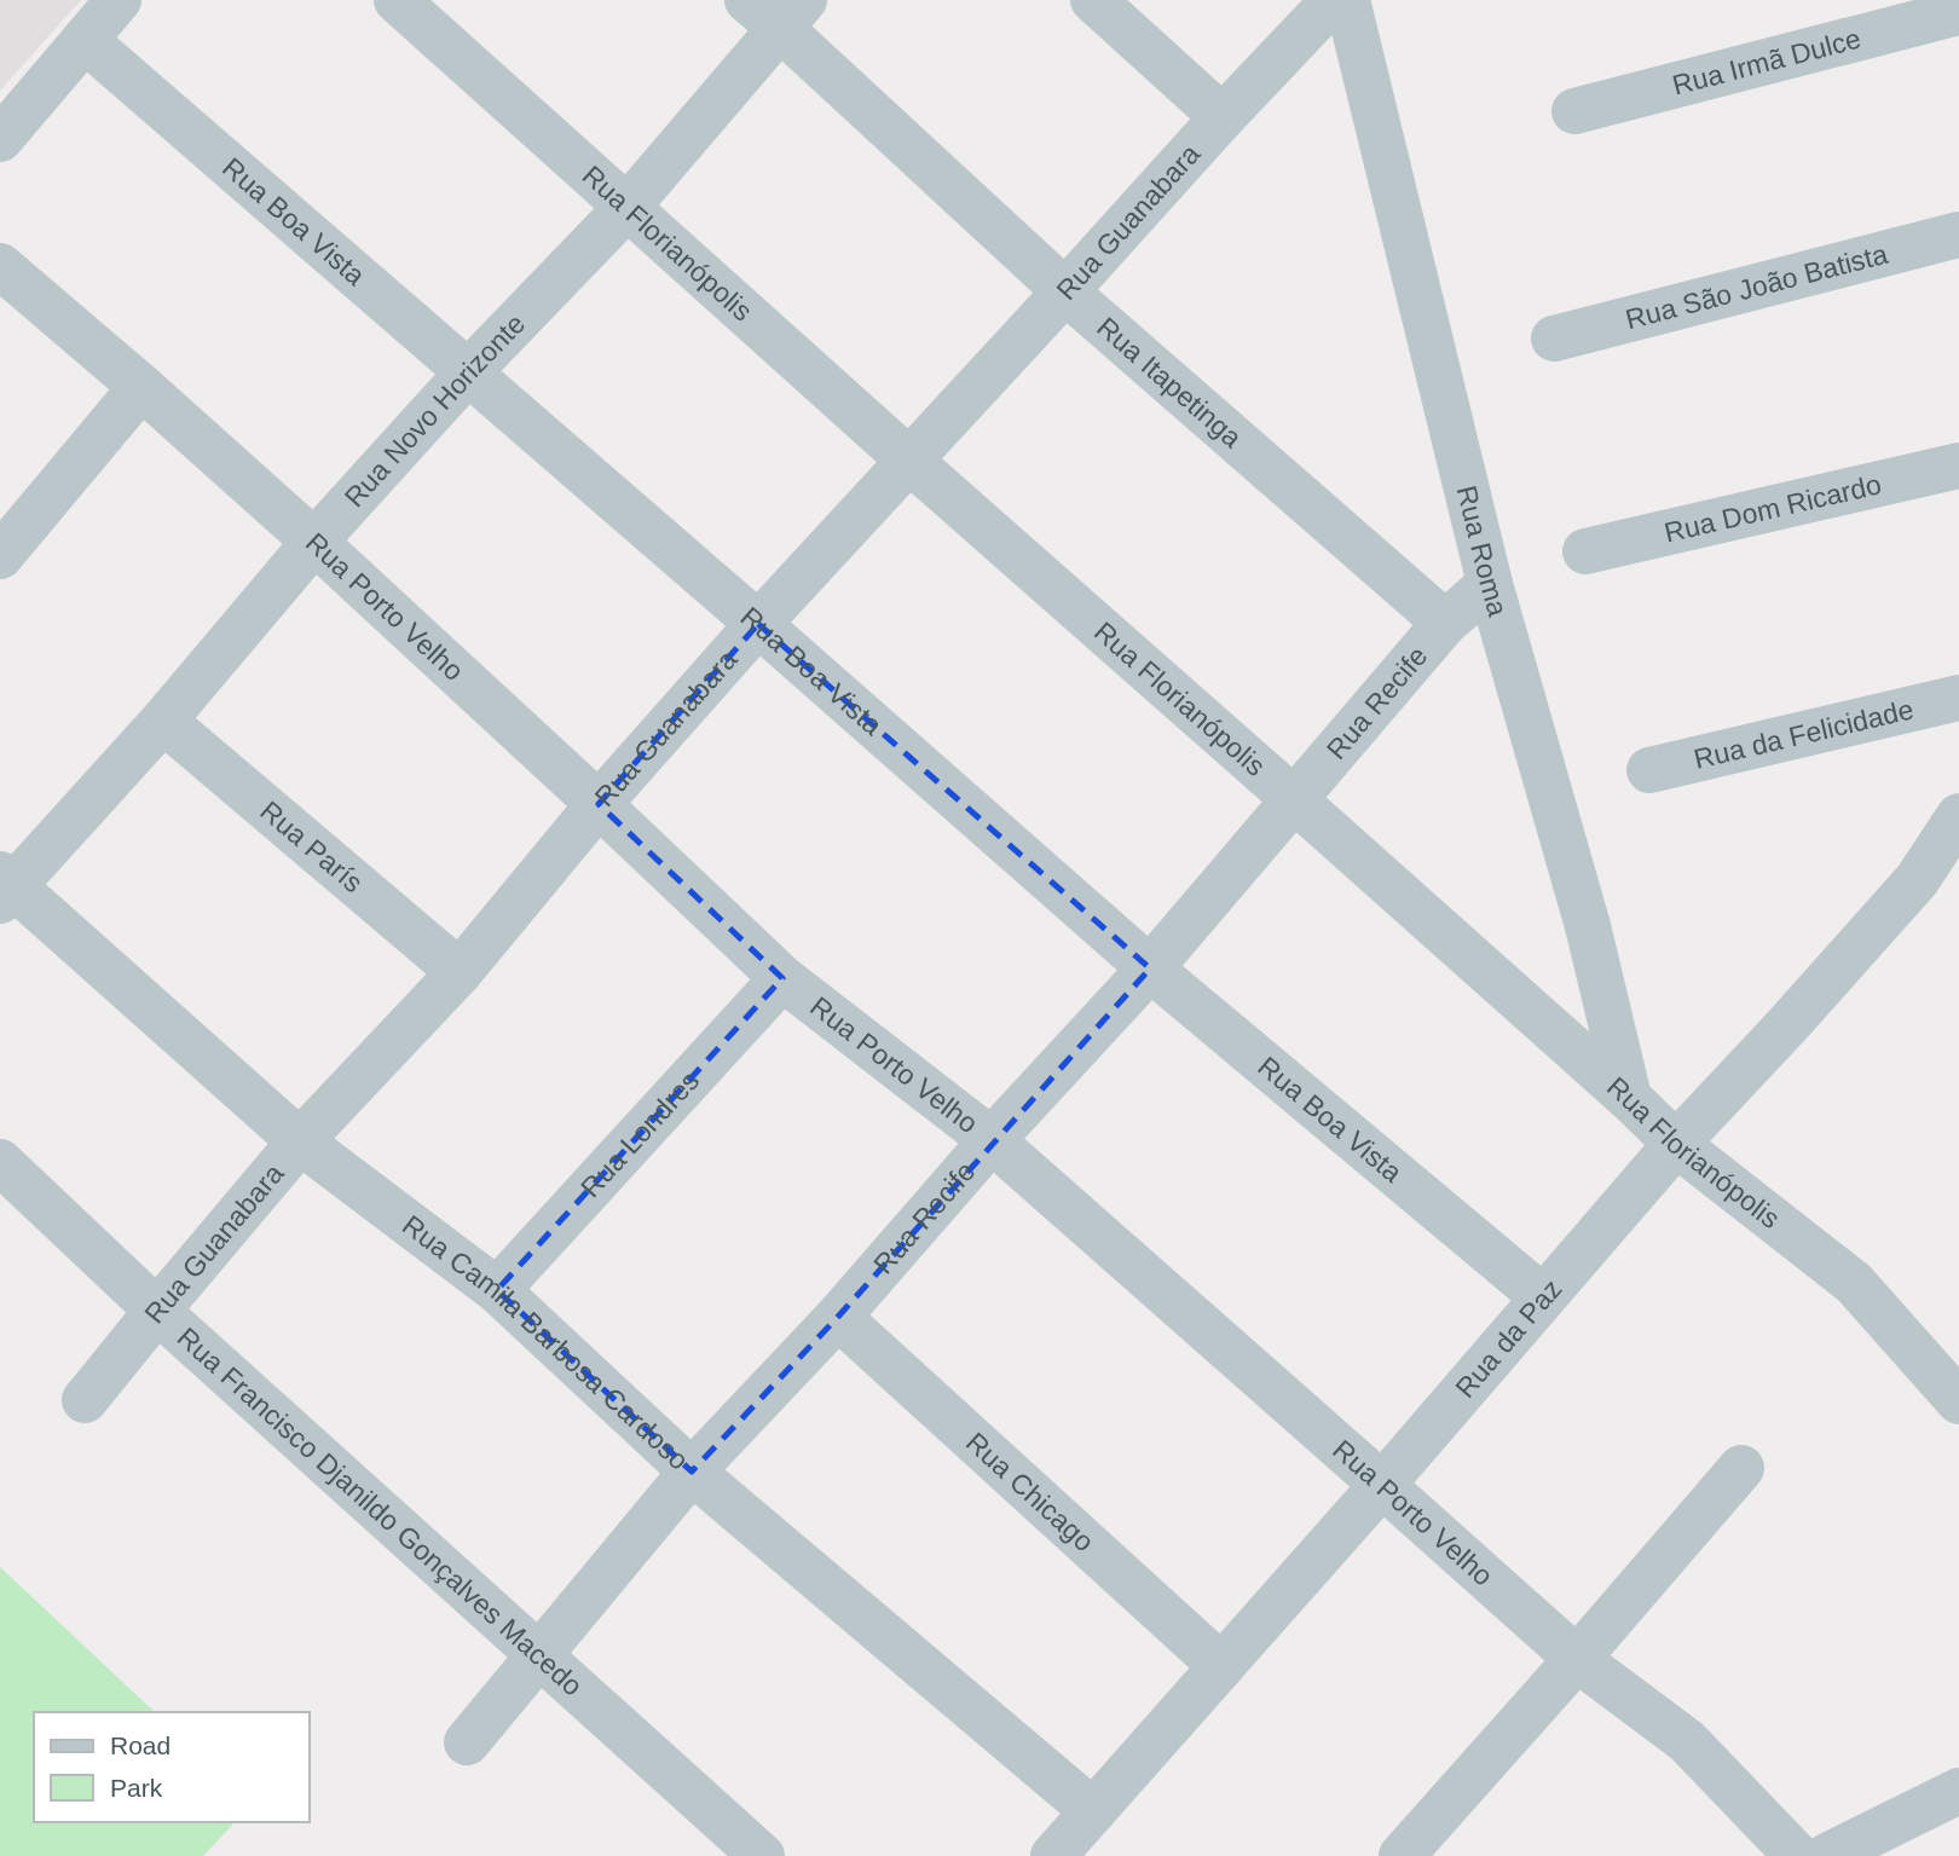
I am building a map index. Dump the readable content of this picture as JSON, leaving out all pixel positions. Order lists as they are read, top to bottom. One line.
{"streets":{"street":["Rua Irmã Dulce","Rua Boa Vista","Rua Guanabara","Rua Florianópolis","Rua São João Batista","Rua Itapetinga","Rua Novo Horizonte","Rua Dom Ricardo","Rua Roma","Rua Porto Velho","Rua Recife","Rua da Felicidade","Rua París","Rua Londres","Rua da Paz","Rua Camila Barbosa Cardoso","Rua Chicago","Rua Francisco Djanildo Gonçalves Macedo"]},"crossings":[["Rua Boa Vista","Rua Guanabara"],["Rua Boa Vista","Rua Novo Horizonte"],["Rua Boa Vista","Rua Recife"],["Rua Boa Vista","Rua da Paz"],["Rua Guanabara","Rua Florianópolis"],["Rua Guanabara","Rua Itapetinga"],["Rua Guanabara","Rua Porto Velho"],["Rua Guanabara","Rua París"],["Rua Guanabara","Rua Camila Barbosa Cardoso"],["Rua Guanabara","Rua Francisco Djanildo Gonçalves Macedo"],["Rua Florianópolis","Rua Novo Horizonte"],["Rua Florianópolis","Rua Roma"],["Rua Florianópolis","Rua Recife"],["Rua Florianópolis","Rua da Paz"],["Rua Itapetinga","Rua Novo Horizonte"],["Rua Itapetinga","Rua Recife"],["Rua Novo Horizonte","Rua Porto Velho"],["Rua Novo Horizonte","Rua París"],["Rua Novo Horizonte","Rua Camila Barbosa Cardoso"],["Rua Roma","Rua Recife"],["Rua Porto Velho","Rua Recife"],["Rua Porto Velho","Rua Londres"],["Rua Porto Velho","Rua da Paz"],["Rua Recife","Rua Camila Barbosa Cardoso"],["Rua Recife","Rua Chicago"],["Rua Recife","Rua Francisco Djanildo Gonçalves Macedo"],["Rua Londres","Rua Camila Barbosa Cardoso"],["Rua da Paz","Rua Camila Barbosa Cardoso"],["Rua da Paz","Rua Chicago"]],"legend":["Road","Park"]}
